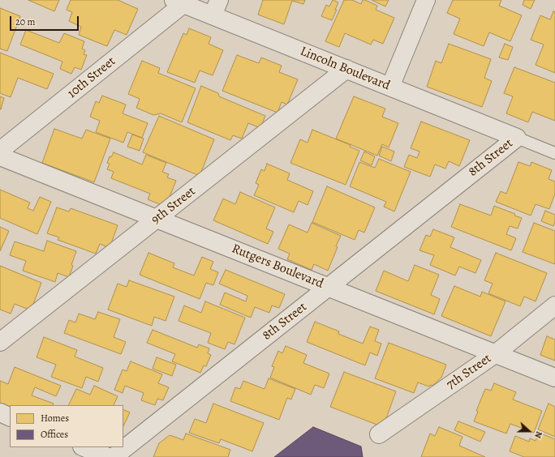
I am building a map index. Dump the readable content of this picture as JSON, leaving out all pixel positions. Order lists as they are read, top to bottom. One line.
{"streets":{"street":["Lincoln Boulevard","10th Street","8th Street","9th Street","Rutgers Boulevard","7th Street"]},"crossings":[["Lincoln Boulevard","10th Street"],["Lincoln Boulevard","8th Street"],["Lincoln Boulevard","9th Street"],["8th Street","Rutgers Boulevard"],["9th Street","Rutgers Boulevard"],["Rutgers Boulevard","7th Street"]],"legend":["Homes","Offices"],"scale_bar":"20 m","north":"right"}
